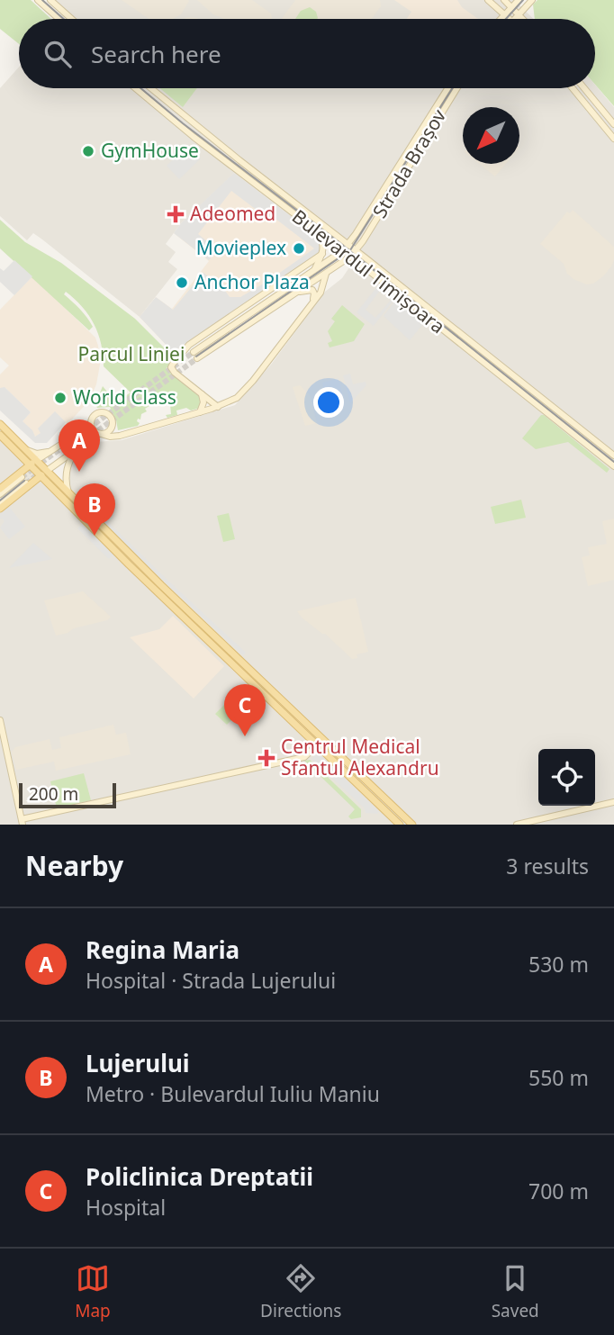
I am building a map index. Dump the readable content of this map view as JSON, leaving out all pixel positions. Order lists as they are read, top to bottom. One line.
{"streets":{"main road":["Strada Brașov","Bulevardul Timișoara"]},"crossings":[["Strada Brașov","Bulevardul Timișoara"]],"parks":["Parcul Liniei"],"places":{"other":["GymHouse","Movieplex","Anchor Plaza","World Class"],"health":["Adeomed","Centrul Medical Sfantul Alexandru"]},"scale_bar":"200 m","north":"bottom left","page":{"search":"Search here","pins":["A","B","C"],"scale":"200 m","heading":["Nearby","3 results"],"list":[{"mark":"A","name":"Regina Maria","note":"Hospital · Strada Lujerului","value":"530 m"},{"mark":"B","name":"Lujerului","note":"Metro · Bulevardul Iuliu Maniu","value":"550 m"},{"mark":"C","name":"Policlinica Dreptatii","note":"Hospital","value":"700 m"}],"nav":["Map","Directions","Saved"]}}
